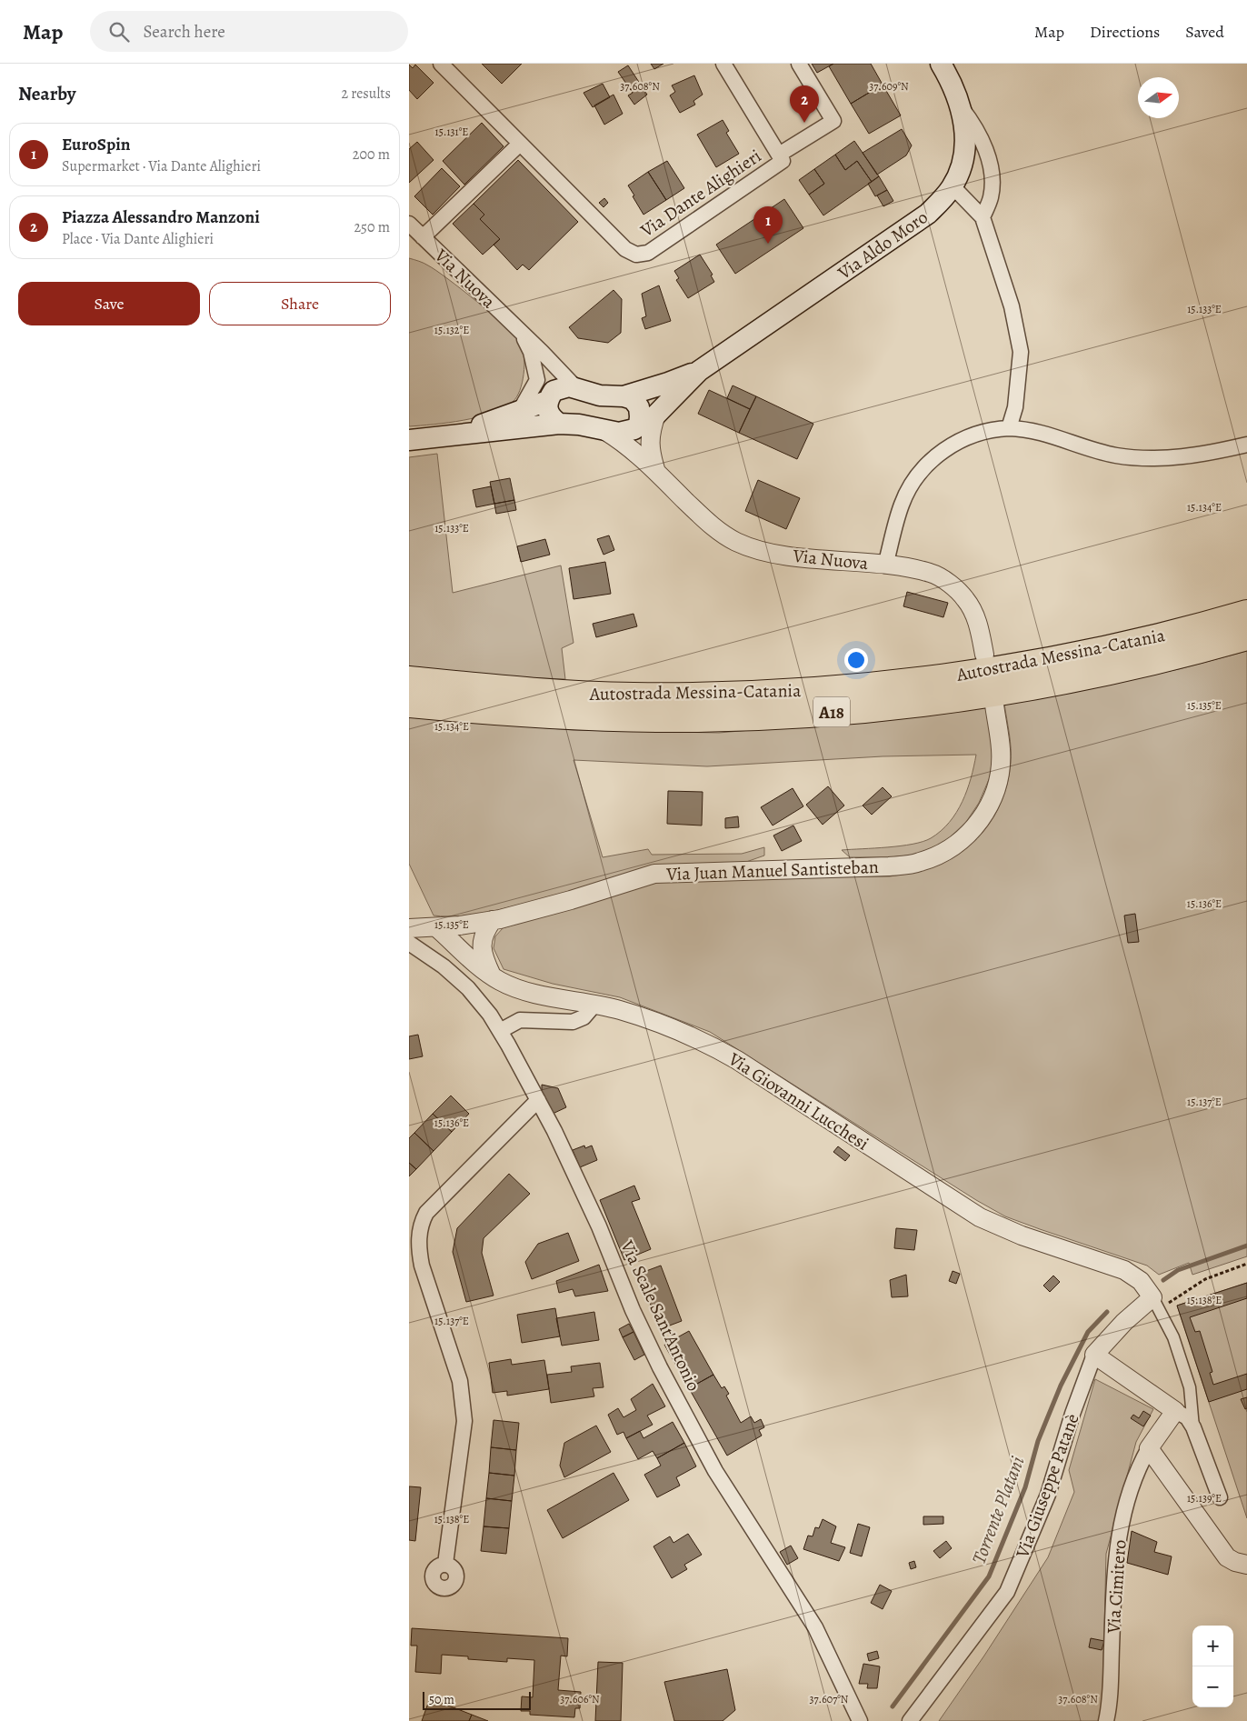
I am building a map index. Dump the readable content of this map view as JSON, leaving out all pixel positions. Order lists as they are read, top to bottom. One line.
{"streets":{"highway":["Autostrada Messina-Catania","A18"],"main road":["Via Aldo Moro"],"street":["Via Dante Alighieri","Via Nuova","Via Juan Manuel Santisteban","Via Giovanni Lucchesi","Via Scale Sant'Antonio","Via Giuseppe Patanè","Via Cimitero"]},"crossings":[["Via Juan Manuel Santisteban","Via Giovanni Lucchesi"],["Via Juan Manuel Santisteban","Via Scale Sant'Antonio"],["Via Giovanni Lucchesi","Via Giuseppe Patanè"]],"water":["Torrente Platani"],"scale_bar":"50 m","north":"right","page":{"header":"Map","search":"Search here","nav":["Map","Directions","Saved"],"heading":["Nearby","2 results"],"pins":["2","1"],"list":[{"mark":"1","name":"EuroSpin","note":"Supermarket · Via Dante Alighieri","value":"200 m"},{"mark":"2","name":"Piazza Alessandro Manzoni","note":"Place · Via Dante Alighieri","value":"250 m"}],"buttons":["Save","Share"],"map_buttons":["+","−"],"scale":"50 m"},"coordinates":["37.609°N","37.608°N","15.131°E","15.133°E","15.132°E","15.134°E","15.135°E","15.136°E","15.137°E","15.138°E","15.139°E","37.606°N","37.607°N"]}
